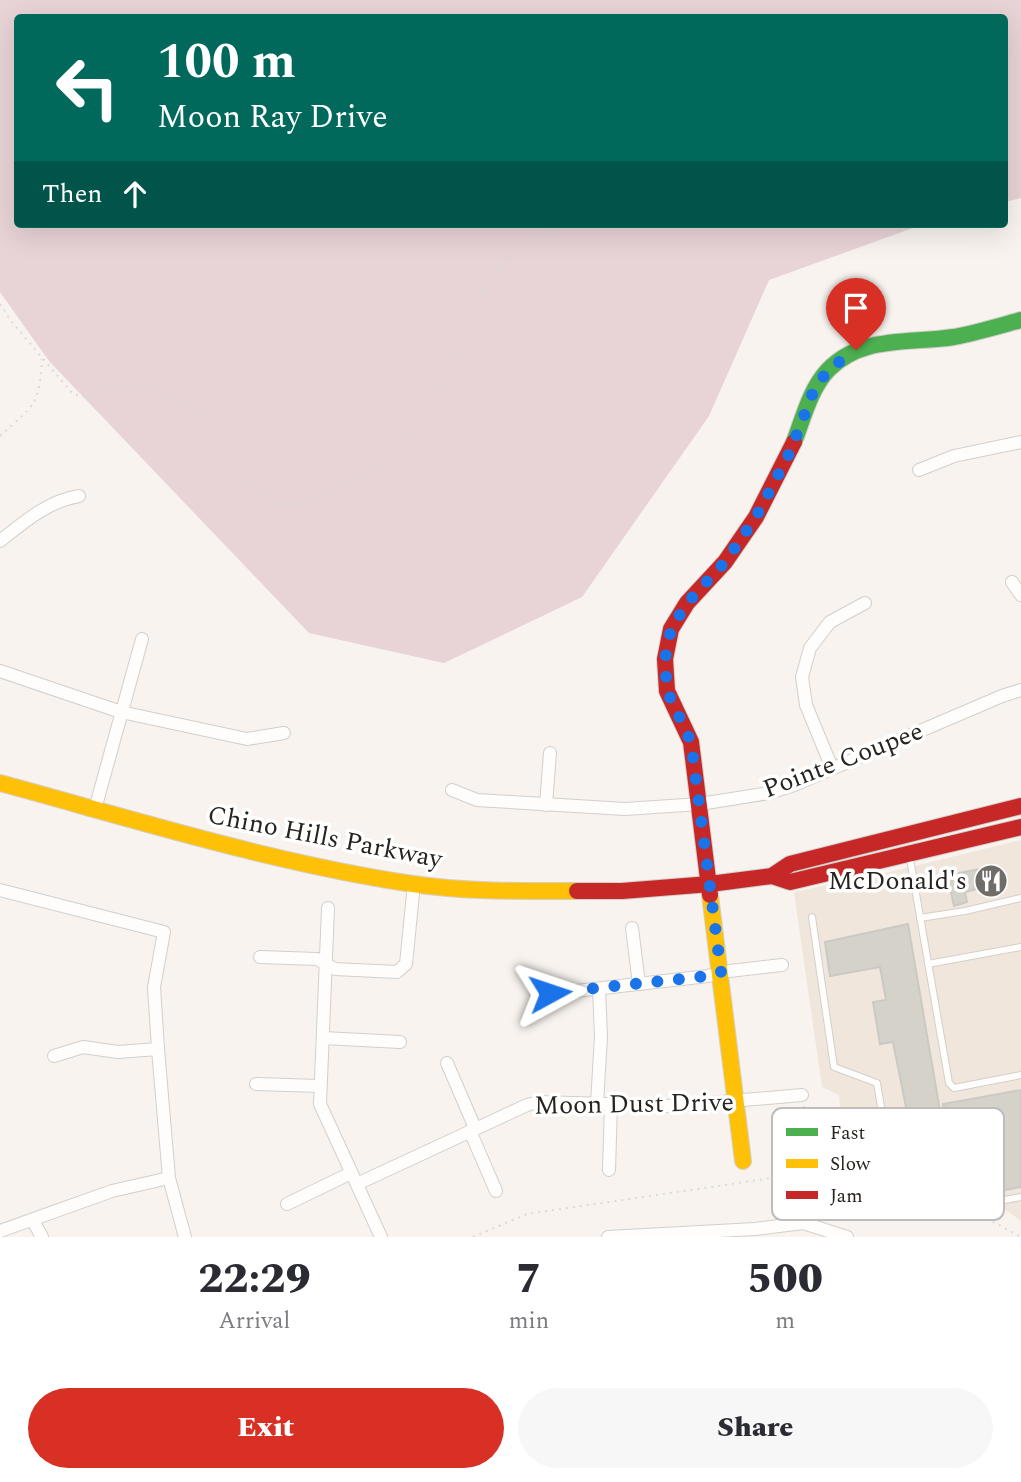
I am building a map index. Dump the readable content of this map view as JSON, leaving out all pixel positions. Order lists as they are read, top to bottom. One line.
{"streets":{"main road":["Chino Hills Parkway"],"street":["Pointe Coupee","Moon Dust Drive"]},"places":{"restaurant":["McDonald's"]},"legend":["Fast","Slow","Jam"],"page":{"turn":["100 m","Moon Ray Drive"],"then":"Then","eta":["22:29","Arrival","7","min","500","m"],"buttons":["Exit","Share"]}}
